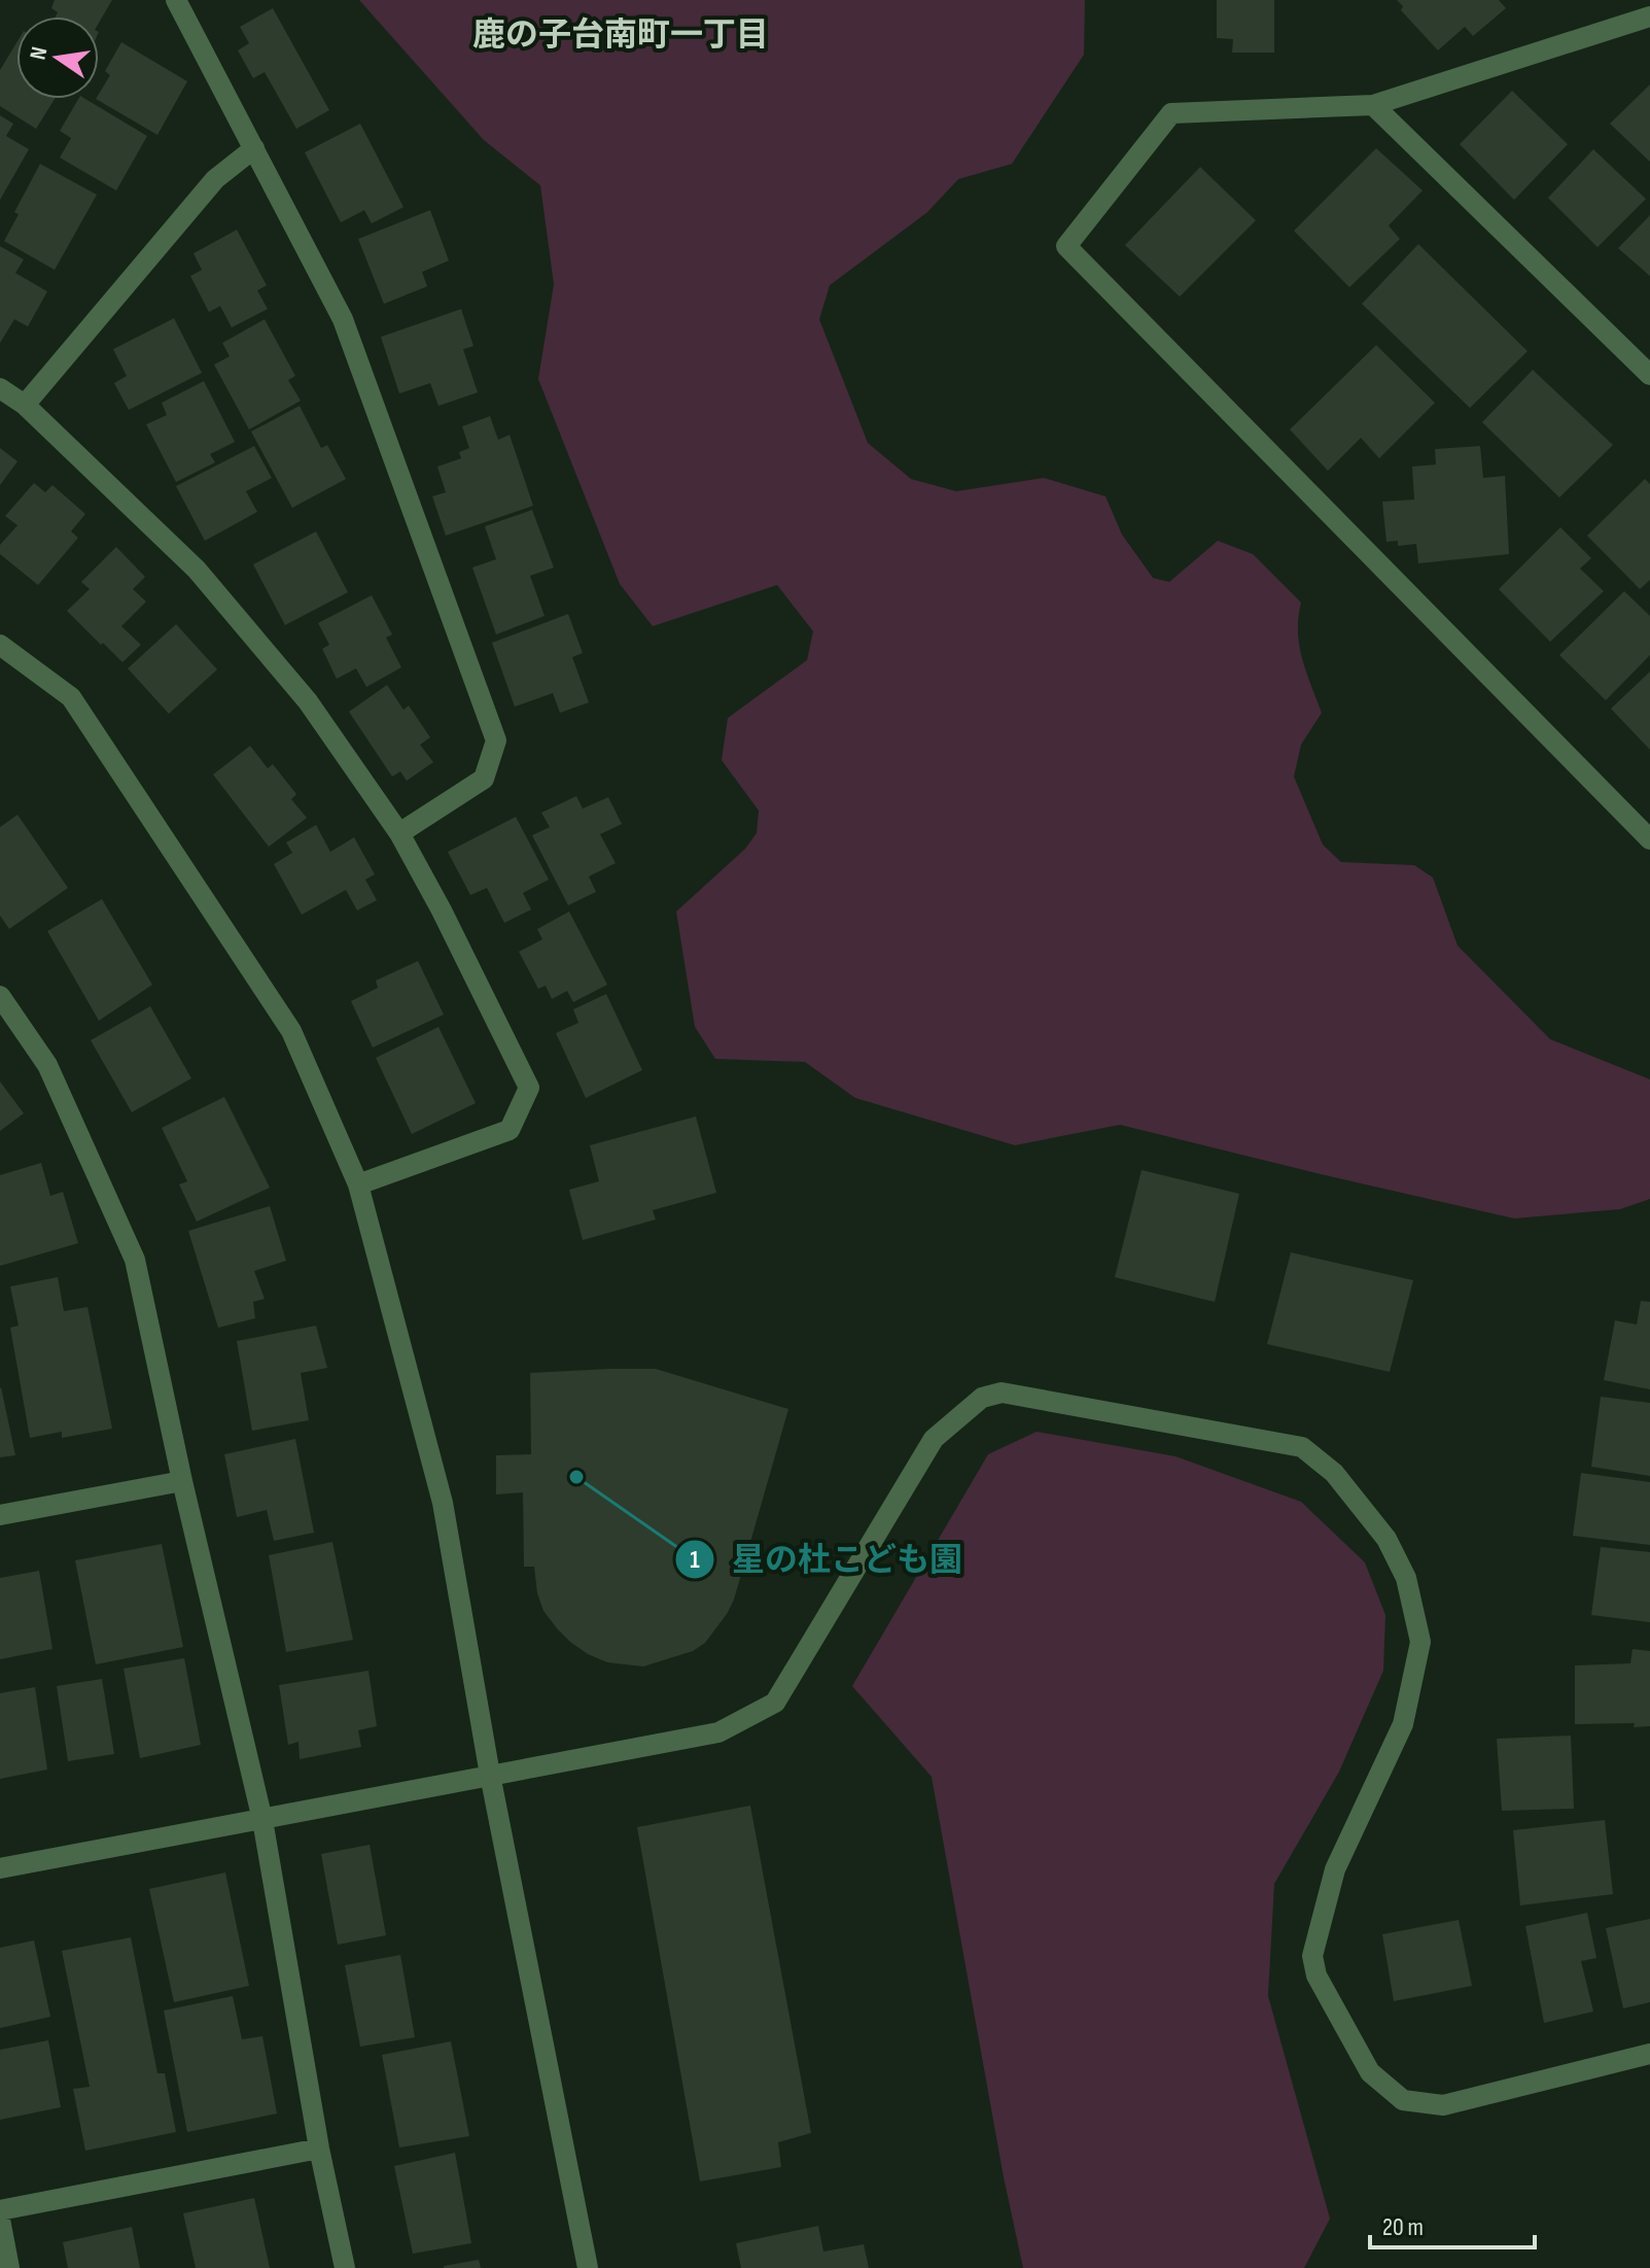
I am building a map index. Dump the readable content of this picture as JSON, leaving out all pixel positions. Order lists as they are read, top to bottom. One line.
{"districts":["鹿の子台南町一丁目"],"places":["星の杜こども園"],"scale_bar":"20 m","north":"left"}
